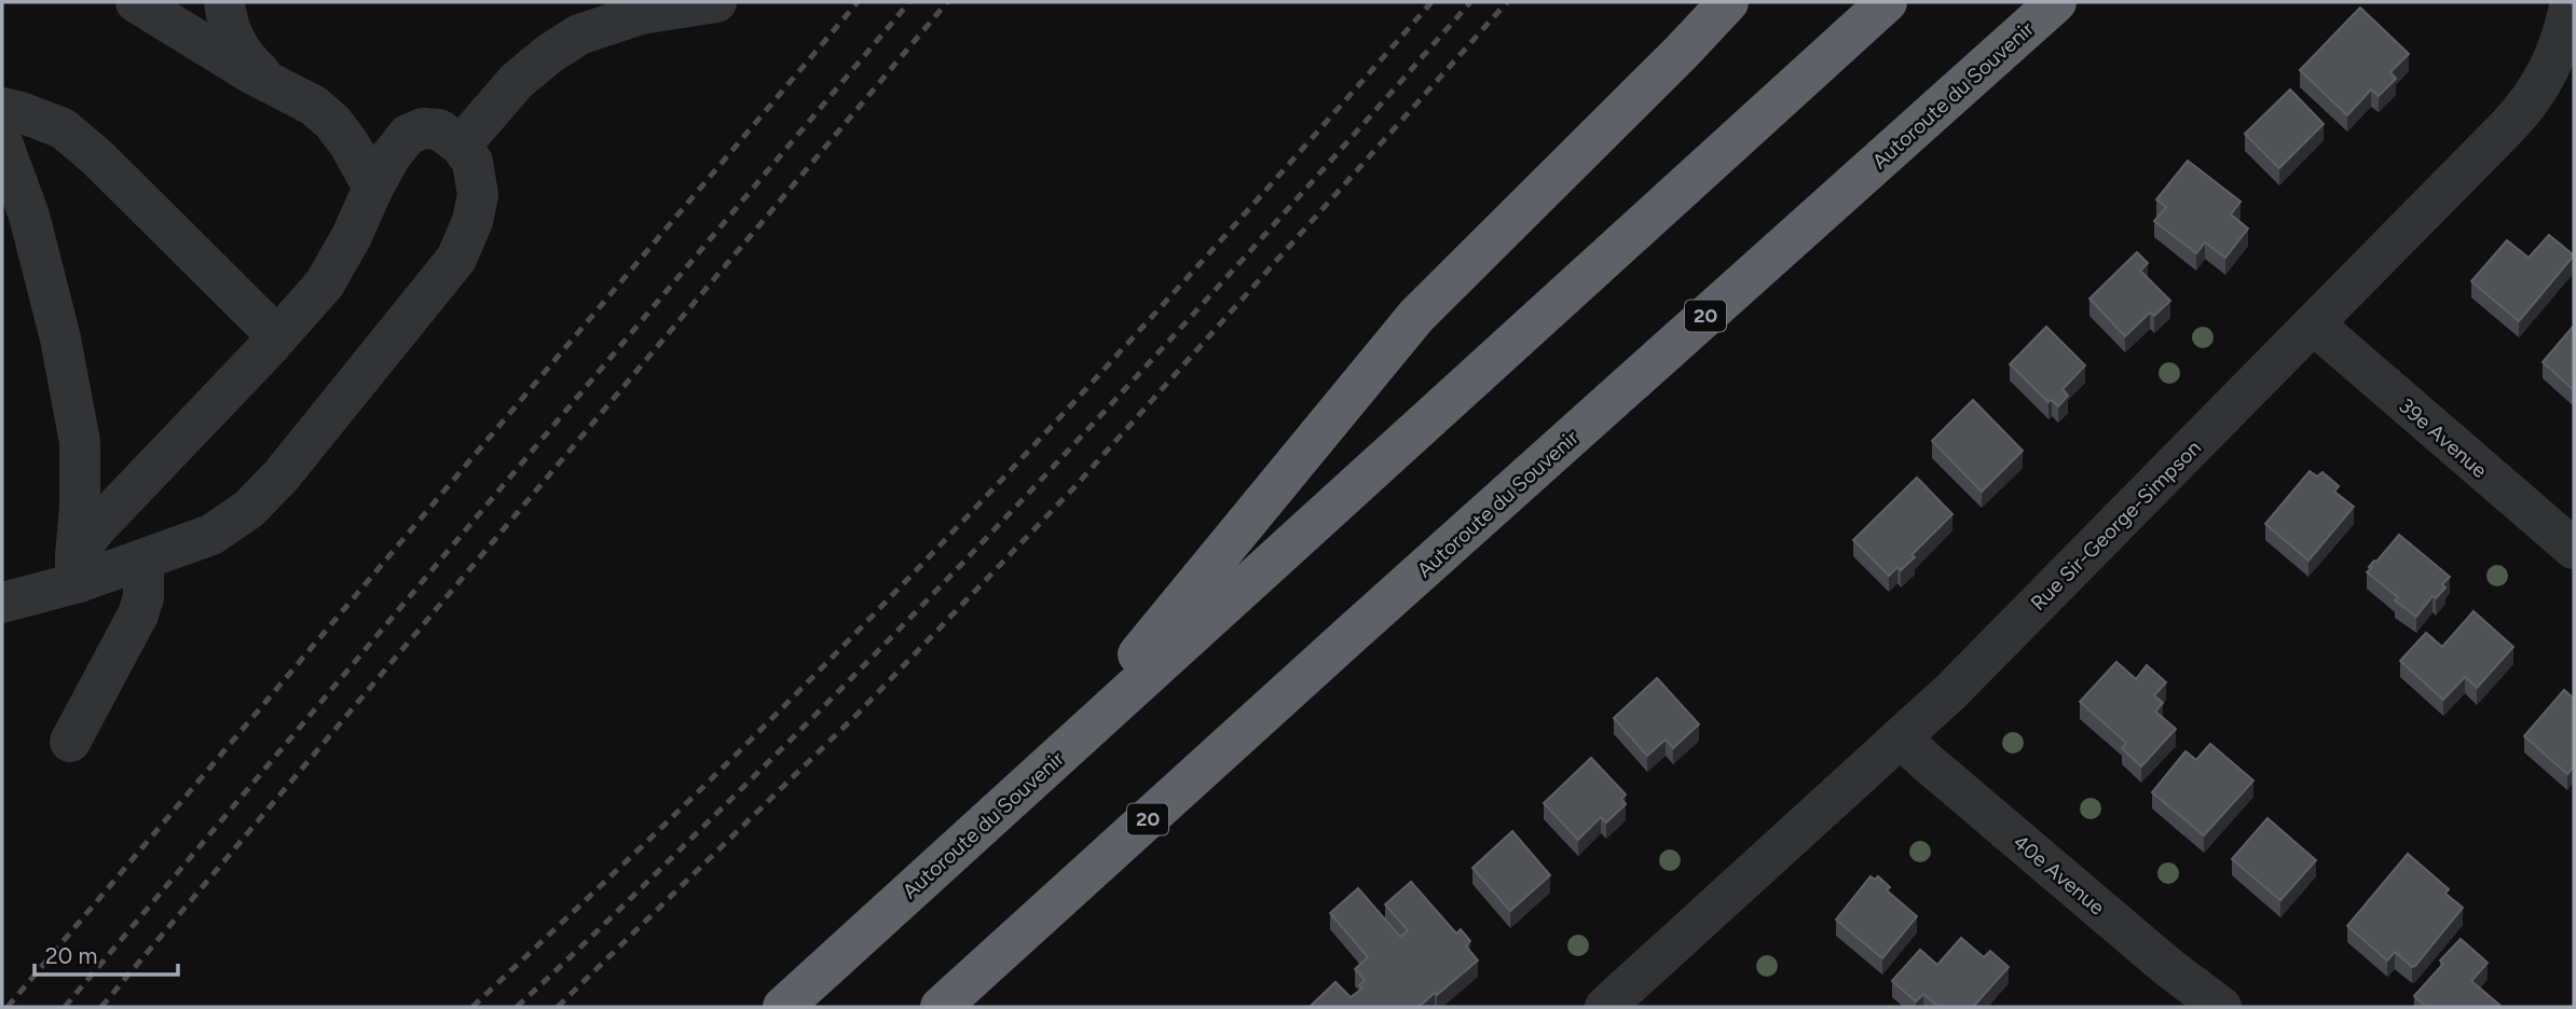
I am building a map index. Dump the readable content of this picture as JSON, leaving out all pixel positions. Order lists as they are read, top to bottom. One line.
{"streets":{"highway":["Autoroute du Souvenir","20"],"street":["39e Avenue","Rue Sir-George-Simpson","40e Avenue"]},"crossings":[["39e Avenue","Rue Sir-George-Simpson"],["Rue Sir-George-Simpson","40e Avenue"]],"scale_bar":"20 m"}
